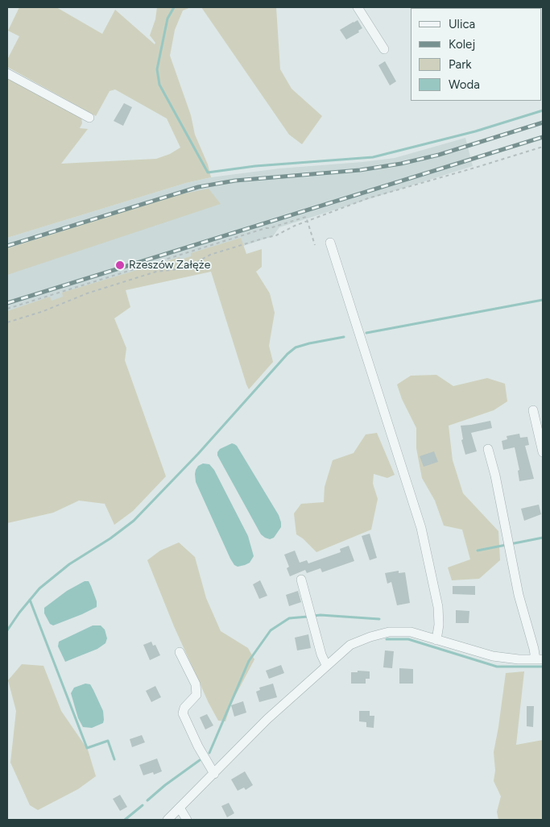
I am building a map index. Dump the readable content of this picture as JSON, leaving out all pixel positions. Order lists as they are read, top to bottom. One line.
{"places":["Rzeszów Załęże"],"legend":["Ulica","Kolej","Park","Woda"]}
